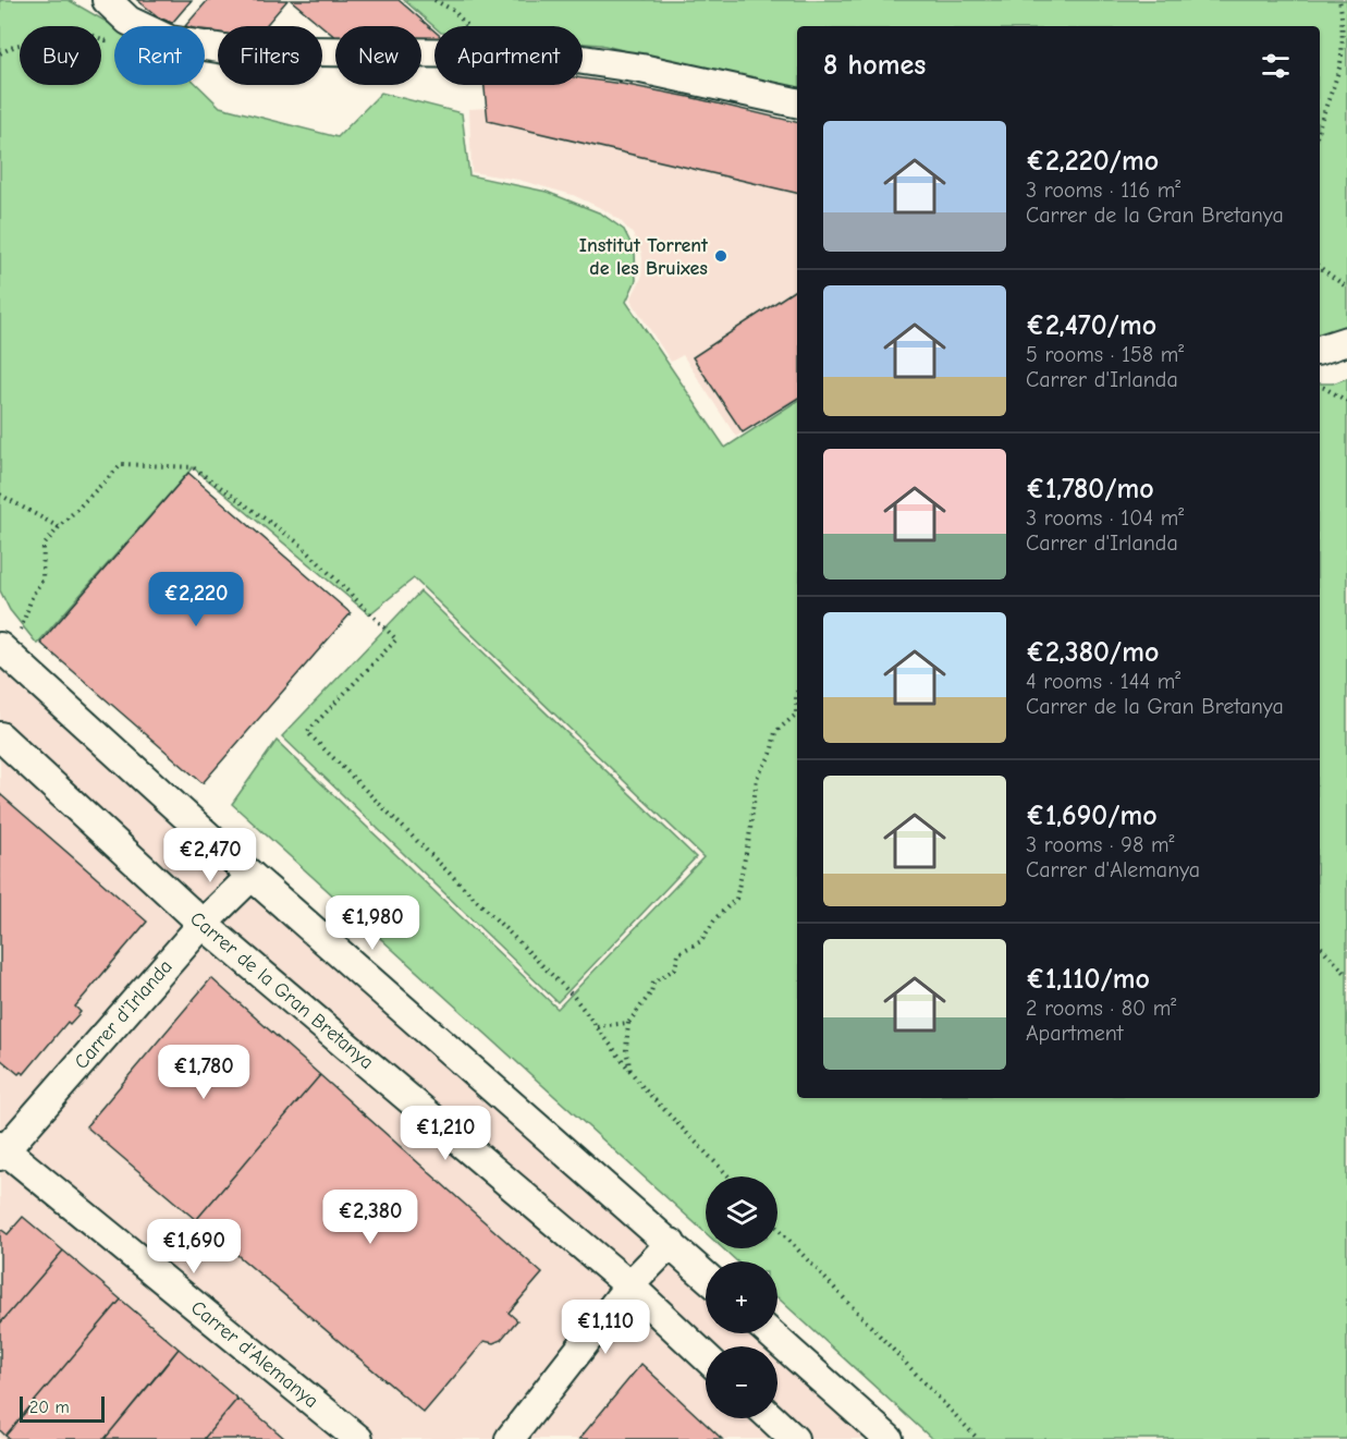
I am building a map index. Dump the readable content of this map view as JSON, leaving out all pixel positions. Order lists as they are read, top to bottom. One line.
{"streets":{"street":["Carrer de la Gran Bretanya","Carrer d'Irlanda","Carrer d'Alemanya"]},"crossings":[["Carrer de la Gran Bretanya","Carrer d'Irlanda"],["Carrer d'Irlanda","Carrer d'Alemanya"]],"places":["Institut Torrent de les Bruixes"],"scale_bar":"20 m","page":{"chip":["Buy","Rent","Filters","New","Apartment"],"heading":"8 homes","list":[{"name":"€2,220/mo","note":"3 rooms · 116 m² · Carrer de la Gran Bretanya"},{"name":"€2,470/mo","note":"5 rooms · 158 m² · Carrer d'Irlanda"},{"name":"€1,780/mo","note":"3 rooms · 104 m² · Carrer d'Irlanda"},{"name":"€2,380/mo","note":"4 rooms · 144 m² · Carrer de la Gran Bretanya"},{"name":"€1,690/mo","note":"3 rooms · 98 m² · Carrer d'Alemanya"},{"name":"€1,110/mo","note":"2 rooms · 80 m² · Apartment"}],"price":["€2,220","€2,470","€1,980","€1,780","€1,210","€2,380","€1,690","€1,110"],"map_buttons":["+","−"],"scale":"20 m"}}
